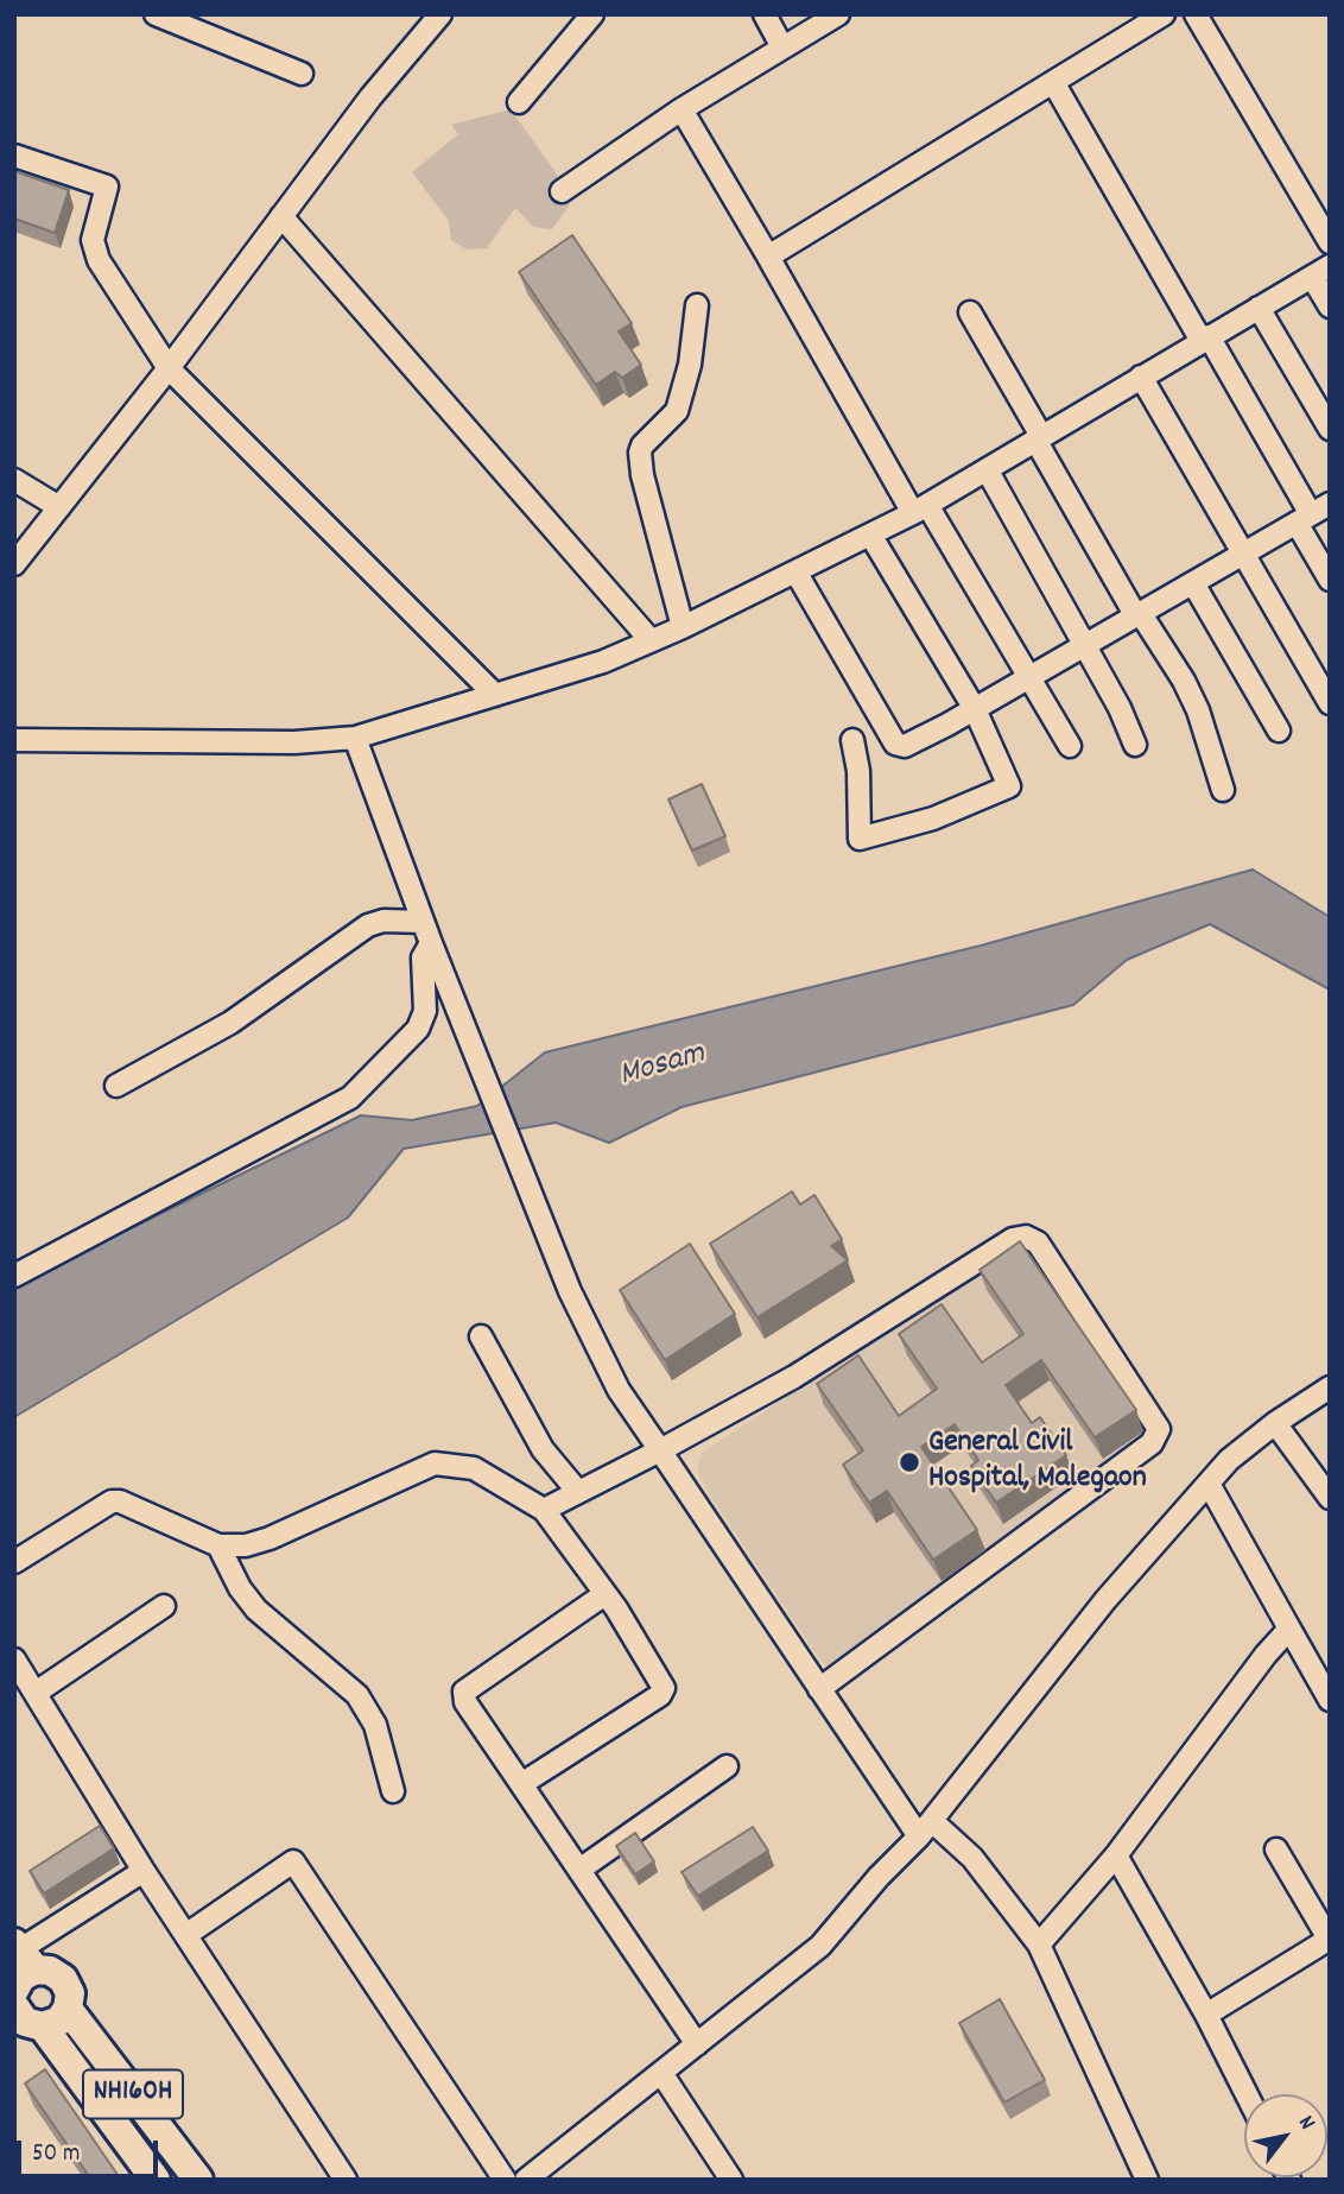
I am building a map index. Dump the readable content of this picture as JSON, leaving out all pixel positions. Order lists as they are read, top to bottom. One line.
{"streets":{"highway":["NH160H"]},"water":["Mosam"],"places":["General Civil Hospital, Malegaon"],"scale_bar":"50 m","north":"top right"}
